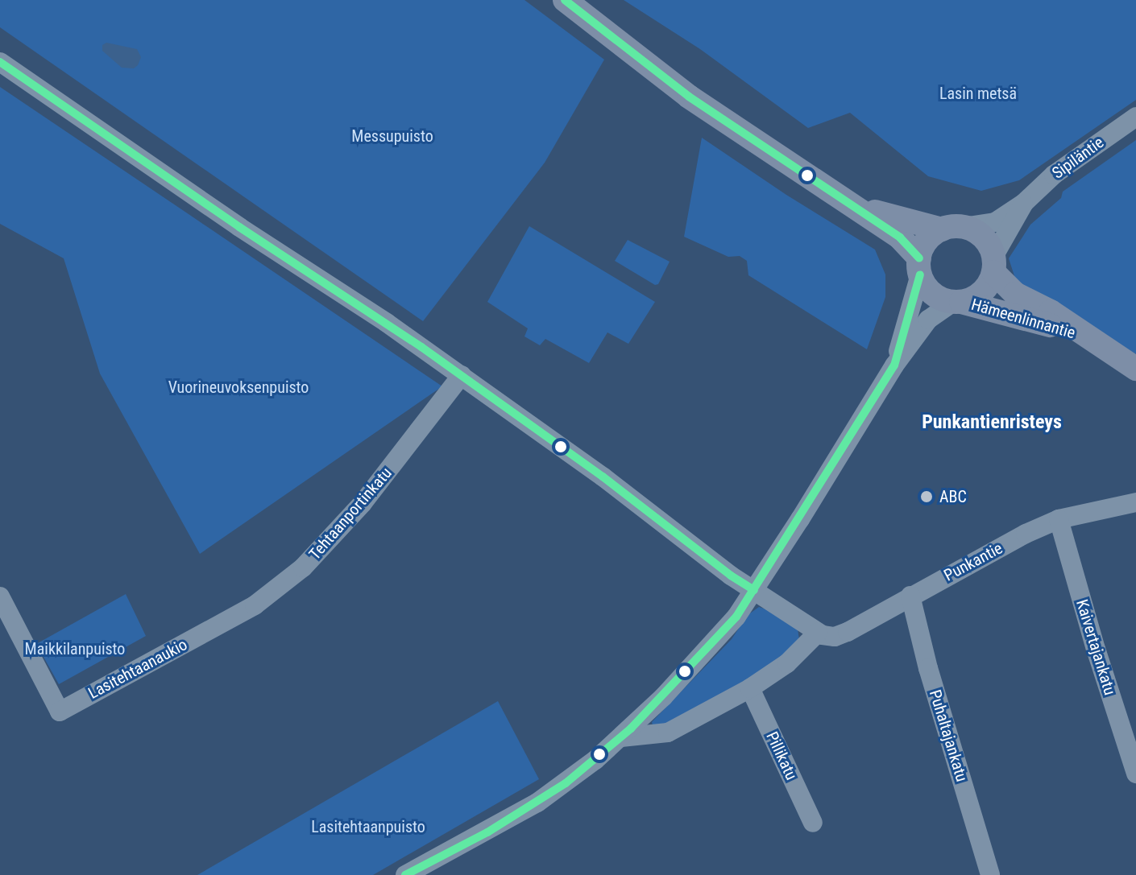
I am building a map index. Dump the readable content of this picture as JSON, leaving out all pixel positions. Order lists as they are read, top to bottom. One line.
{"streets":{"main road":["Hämeenlinnantie"],"street":["Sipiläntie","Tehtaanportinkatu","Punkantie","Kaivertajankatu","Lasitehtaanaukio","Puhaltajankatu","Pillikatu"]},"crossings":[["Sipiläntie","Hämeenlinnantie"],["Tehtaanportinkatu","Lasitehtaanaukio"],["Punkantie","Kaivertajankatu"],["Punkantie","Puhaltajankatu"]],"districts":["Punkantienristeys"],"parks":["Lasin metsä","Messupuisto","Vuorineuvoksenpuisto","Maikkilanpuisto","Lasitehtaanpuisto"],"places":["ABC"]}
